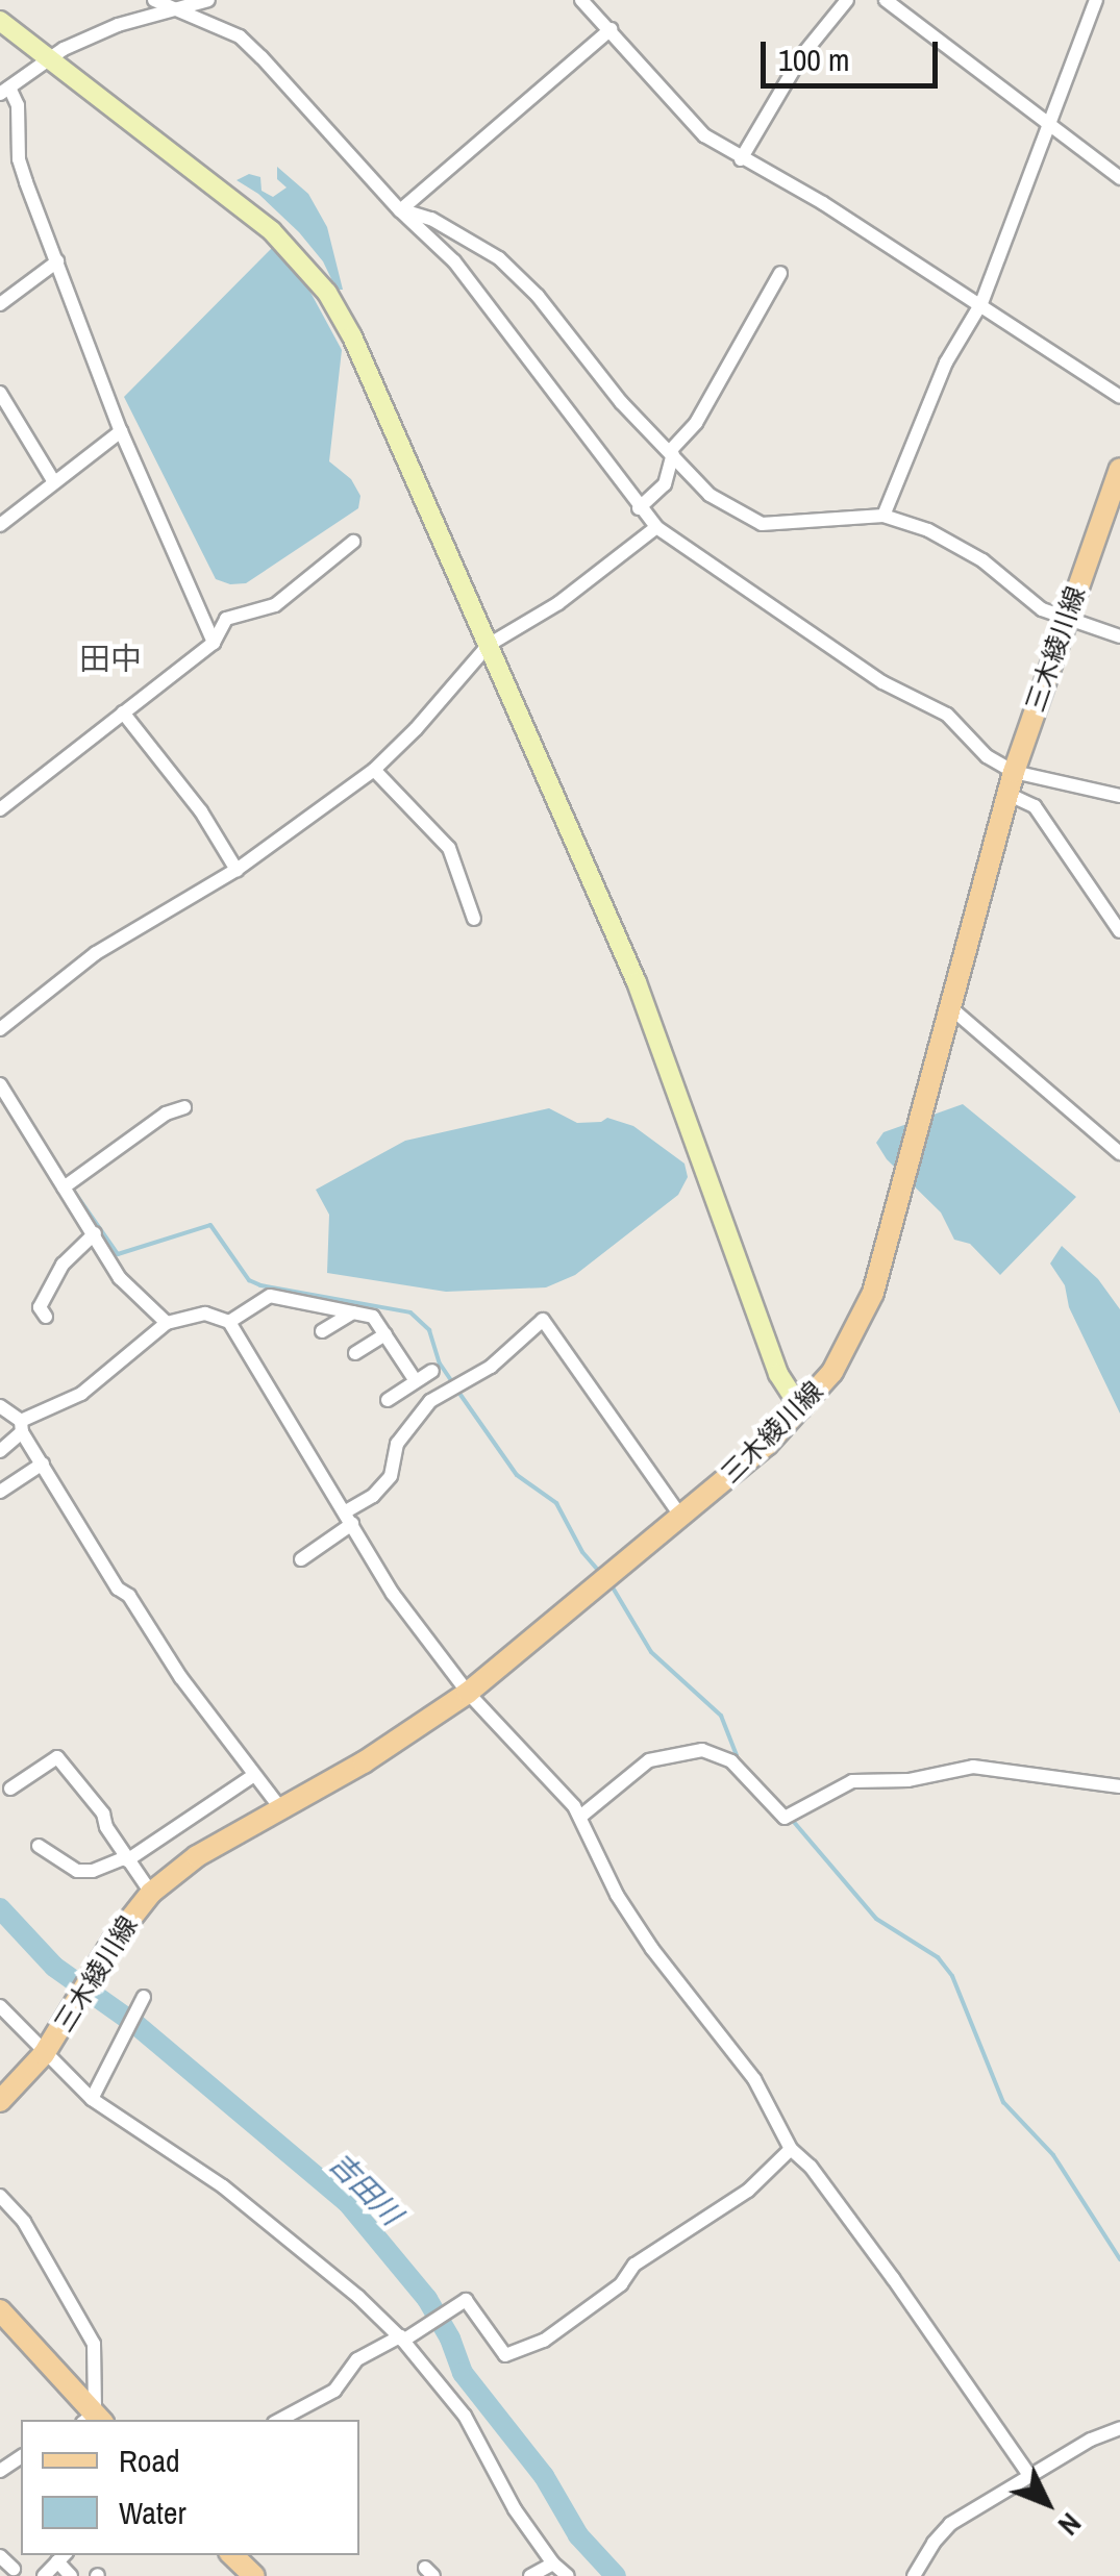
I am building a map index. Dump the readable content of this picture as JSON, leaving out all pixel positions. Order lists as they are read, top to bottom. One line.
{"streets":{"main road":["三木綾川線"]},"districts":["田中"],"water":["吉田川"],"legend":["Road","Water"],"scale_bar":"100 m","north":"bottom right"}
